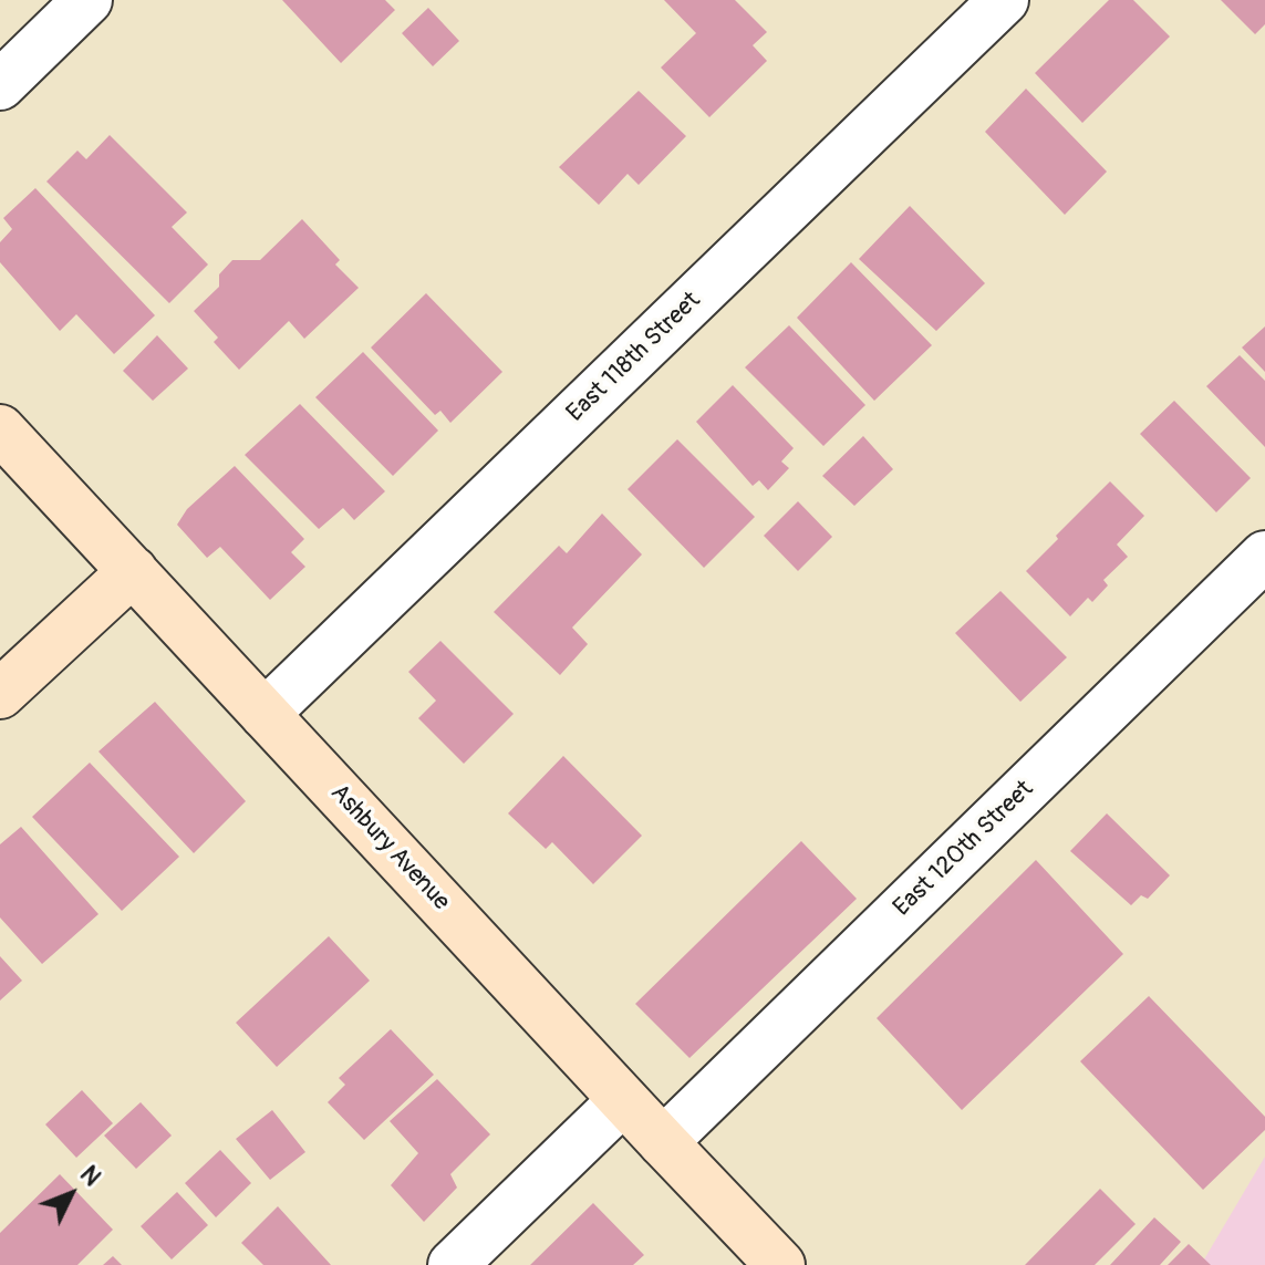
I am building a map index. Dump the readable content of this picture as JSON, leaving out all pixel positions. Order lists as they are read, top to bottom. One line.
{"streets":{"street":["East 118th Street","Ashbury Avenue","East 120th Street"]},"crossings":[["East 118th Street","Ashbury Avenue"],["Ashbury Avenue","East 120th Street"]],"north":"top right"}
